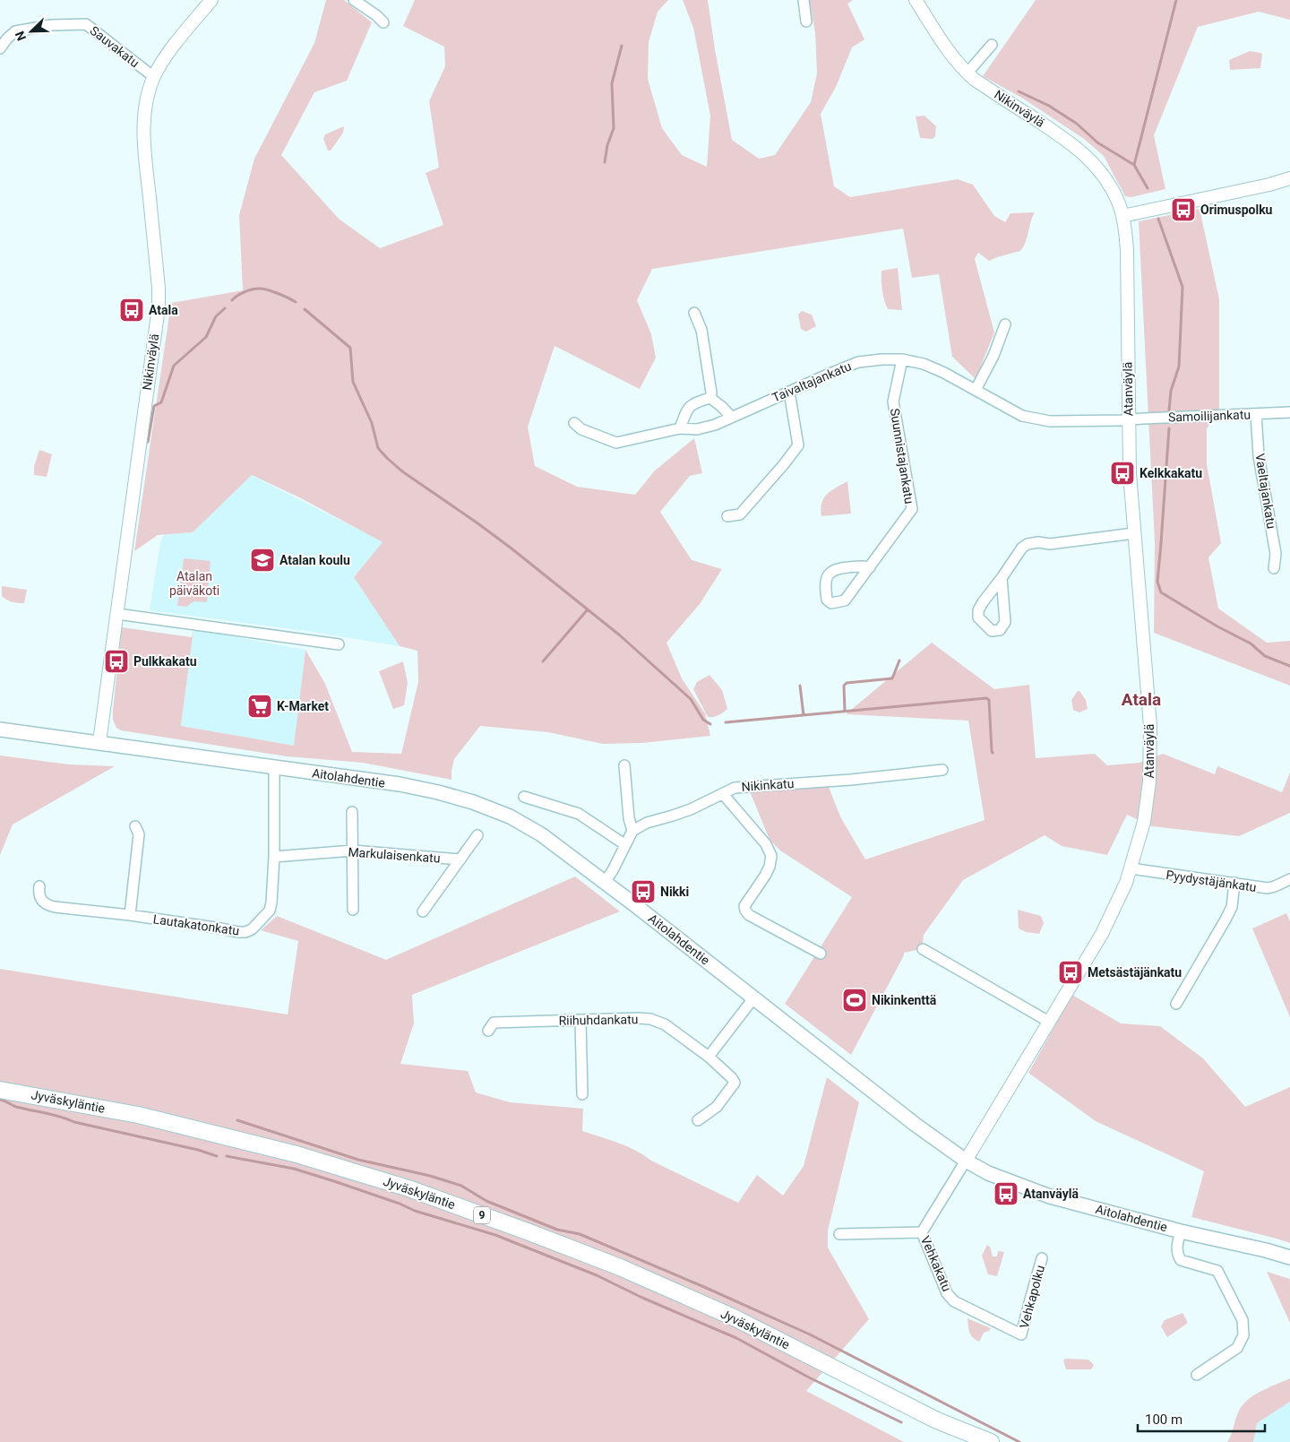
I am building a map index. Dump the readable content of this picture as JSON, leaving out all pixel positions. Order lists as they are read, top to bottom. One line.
{"streets":{"highway":["Jyväskyläntie","9"],"main road":["Aitolahdentie"],"street":["Sauvakatu","Nikinväylä","Taivaltajankatu","Atanväylä","Samoilijankatu","Suunnistajankatu","Vaeltajankatu","Nikinkatu","Markulaisenkatu","Pyydystäjänkatu","Lautakatonkatu","Riihuhdankatu","Vehkakatu","Vehkapolku"]},"crossings":[["Sauvakatu","Nikinväylä"],["Nikinväylä","Atanväylä"],["Nikinväylä","Aitolahdentie"],["Taivaltajankatu","Atanväylä"],["Taivaltajankatu","Samoilijankatu"],["Taivaltajankatu","Suunnistajankatu"],["Atanväylä","Samoilijankatu"],["Atanväylä","Aitolahdentie"],["Atanväylä","Pyydystäjänkatu"],["Atanväylä","Vehkakatu"],["Samoilijankatu","Vaeltajankatu"],["Aitolahdentie","Lautakatonkatu"],["Aitolahdentie","Vehkakatu"],["Markulaisenkatu","Lautakatonkatu"],["Jyväskyläntie","9"],["Vehkakatu","Vehkapolku"]],"districts":["Atala"],"parks":["Atalan päiväkoti"],"places":{"bus stop":["Orimuspolku","Atala","Kelkkakatu","Pulkkakatu","Nikki","Metsästäjänkatu","Atanväylä"],"school or university":["Atalan koulu"],"supermarket":["K-Market"],"sports":["Nikinkenttä"]},"scale_bar":"100 m","north":"bottom left"}
